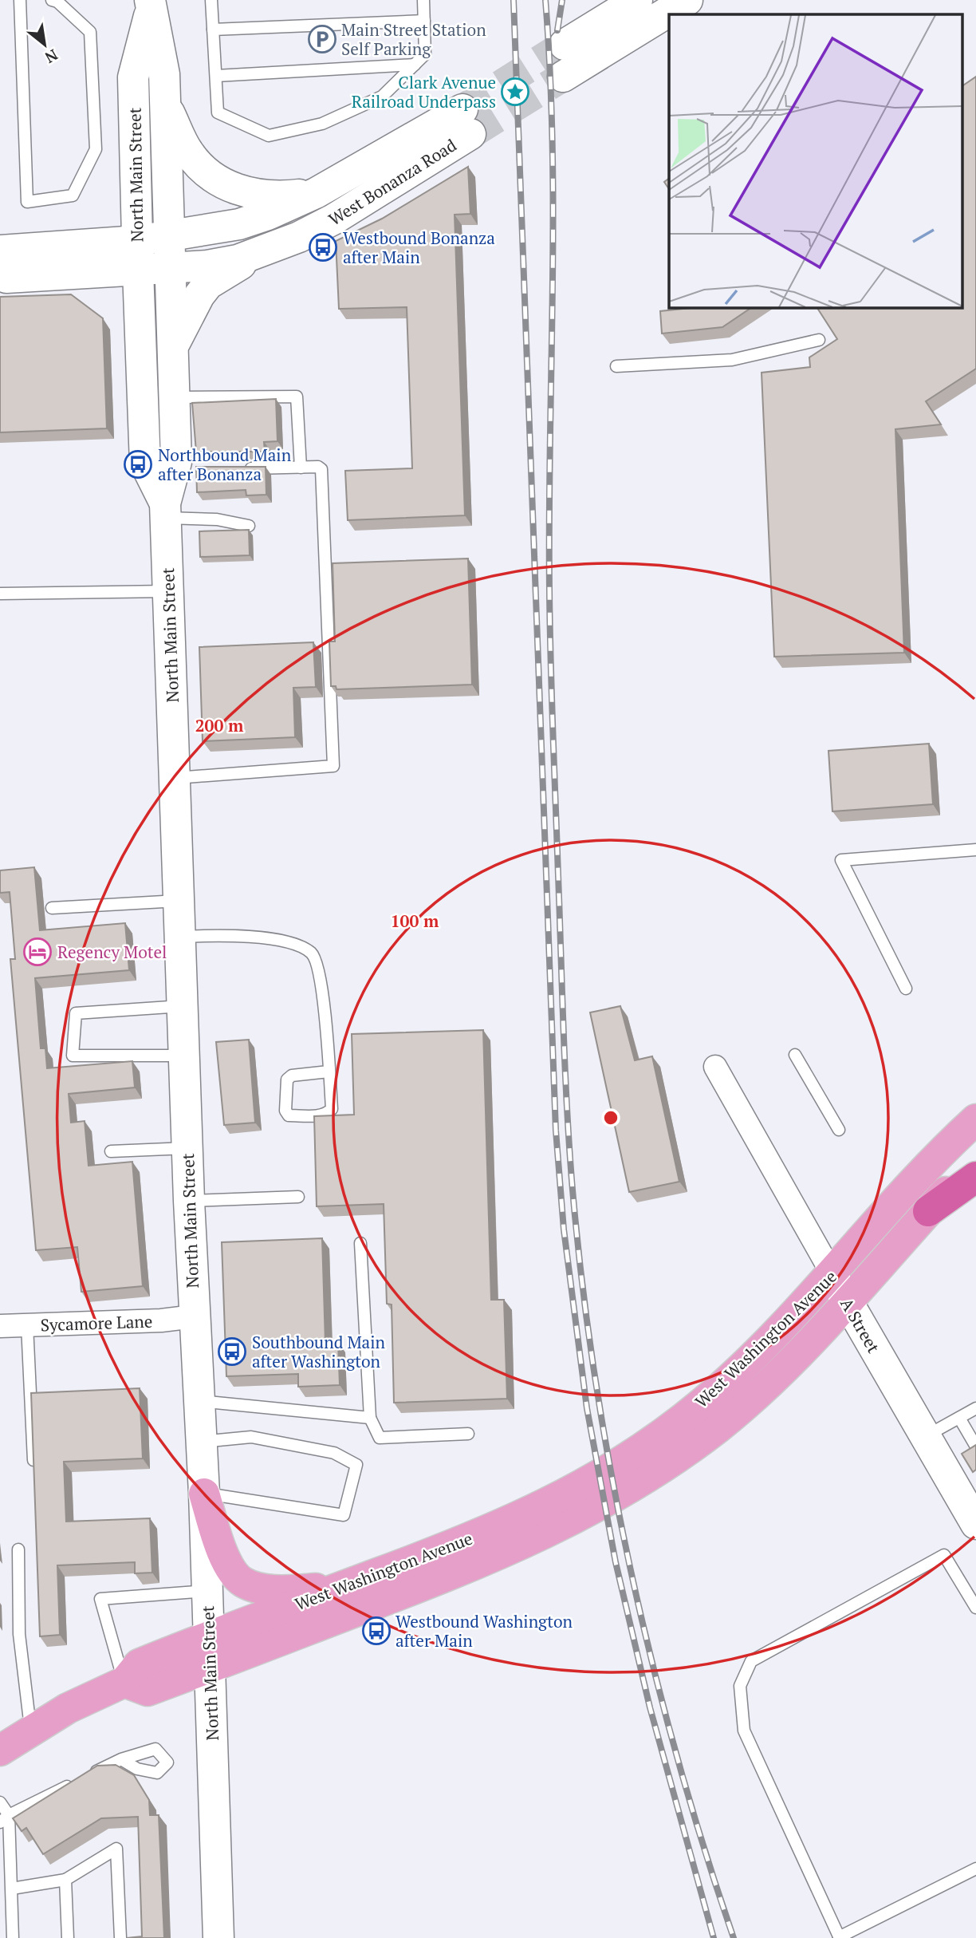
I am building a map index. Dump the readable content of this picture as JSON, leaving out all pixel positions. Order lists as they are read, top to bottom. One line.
{"streets":{"main road":["North Main Street","West Bonanza Road","A Street","West Washington Avenue"],"street":["Sycamore Lane"]},"crossings":[["North Main Street","West Bonanza Road"],["North Main Street","Sycamore Lane"],["North Main Street","West Washington Avenue"],["A Street","West Washington Avenue"]],"places":{"parking":["Main Street Station Self Parking"],"place":["Clark Avenue Railroad Underpass"],"bus stop":["Westbound Bonanza after Main","Northbound Main after Bonanza","Southbound Main after Washington","Westbound Washington after Main"],"hotel":["Regency Motel"]},"north":"bottom right","rings":["200 m","100 m"]}
